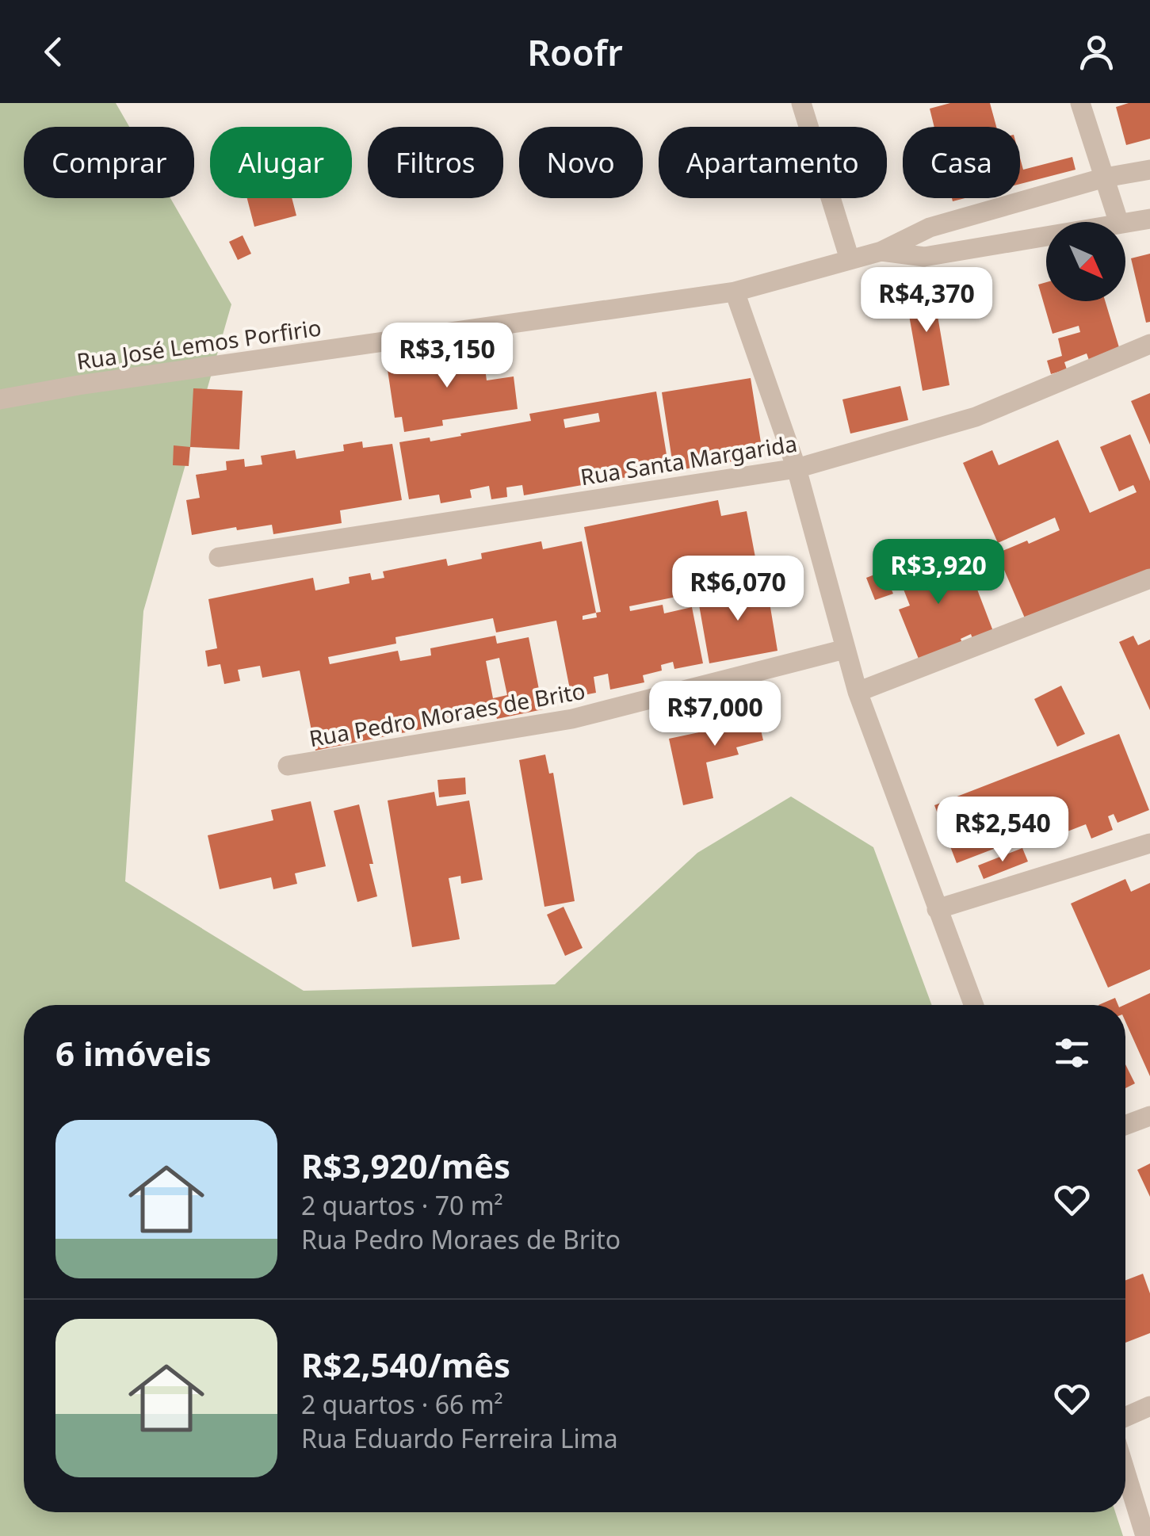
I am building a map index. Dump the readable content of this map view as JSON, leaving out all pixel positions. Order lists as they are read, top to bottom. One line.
{"streets":{"street":["Rua José Lemos Porfirio","Rua Santa Margarida","Rua Pedro Moraes de Brito"]},"north":"bottom right","page":{"header":"Roofr","chip":["Comprar","Alugar","Filtros","Novo","Apartamento","Casa"],"price":["R$4,370","R$3,150","R$3,920","R$6,070","R$7,000","R$2,540"],"heading":"6 imóveis","list":[{"name":"R$3,920/mês","note":"2 quartos · 70 m² · Rua Pedro Moraes de Brito"},{"name":"R$2,540/mês","note":"2 quartos · 66 m² · Rua Eduardo Ferreira Lima"}]}}
